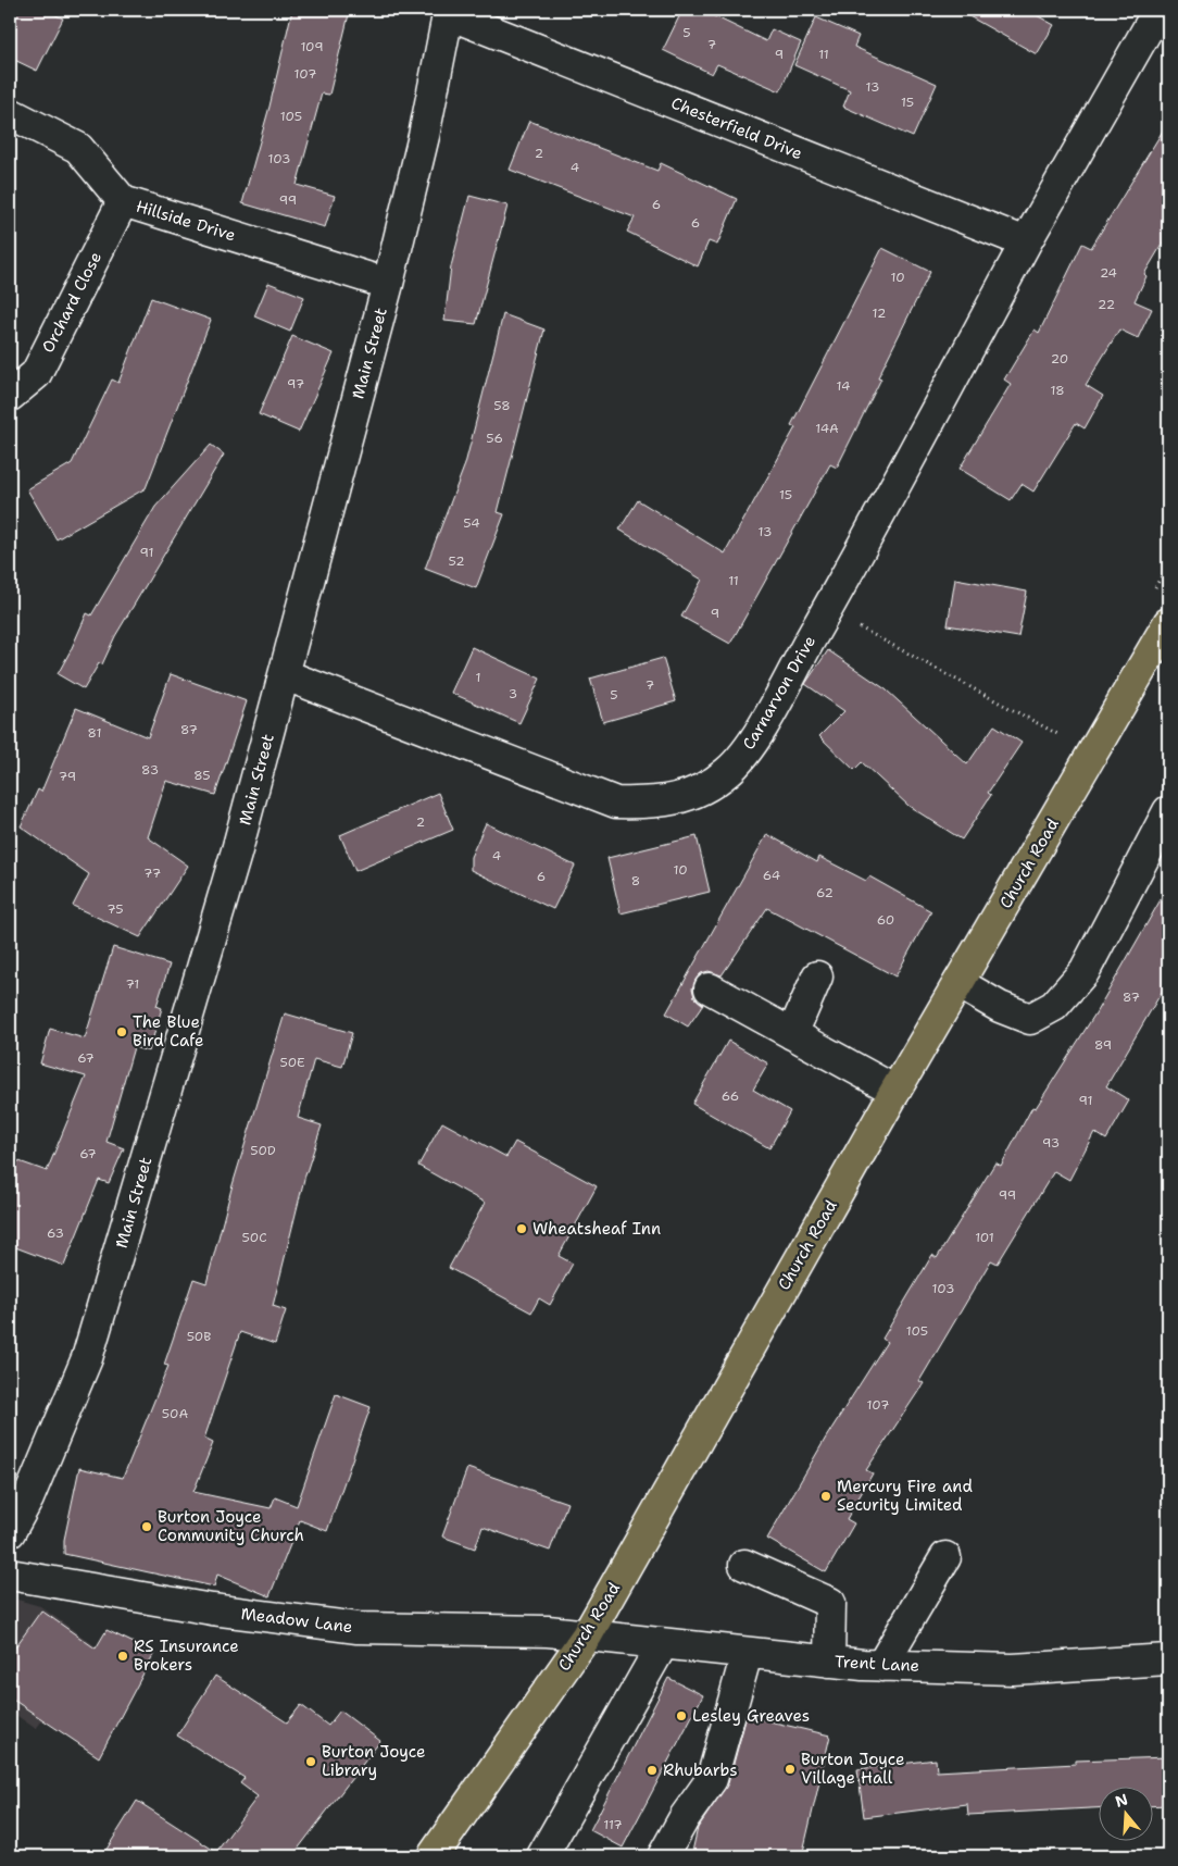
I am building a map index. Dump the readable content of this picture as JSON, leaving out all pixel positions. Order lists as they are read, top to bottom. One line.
{"streets":{"main road":["Church Road"],"street":["Chesterfield Drive","Hillside Drive","Orchard Close","Main Street","Carnarvon Drive","Meadow Lane","Trent Lane"]},"crossings":[["Chesterfield Drive","Main Street"],["Chesterfield Drive","Carnarvon Drive"],["Hillside Drive","Orchard Close"],["Hillside Drive","Main Street"],["Main Street","Carnarvon Drive"],["Church Road","Meadow Lane"],["Church Road","Trent Lane"],["Meadow Lane","Trent Lane"]],"places":["The Blue Bird Cafe","Wheatsheaf Inn","Mercury Fire and Security Limited","Burton Joyce Community Church","RS Insurance Brokers","Lesley Greaves","Burton Joyce Library","Burton Joyce Village Hall","Rhubarbs"],"house_numbers":["5","7","109","9","11","107","13","15","105","2","103","4","99","6","6","24","10","22","12","20","97","14","18","58","14A","56","15","54","13","91","52","11","9","1","7","3","5","87","81","83","85","79","2","4","10","77","64","6","8","62","75","60","71","87","89","67","50E","66","91","93","50D","67","99","63","50C","101","103","105","50B","107","50A","117"],"north":"top"}
